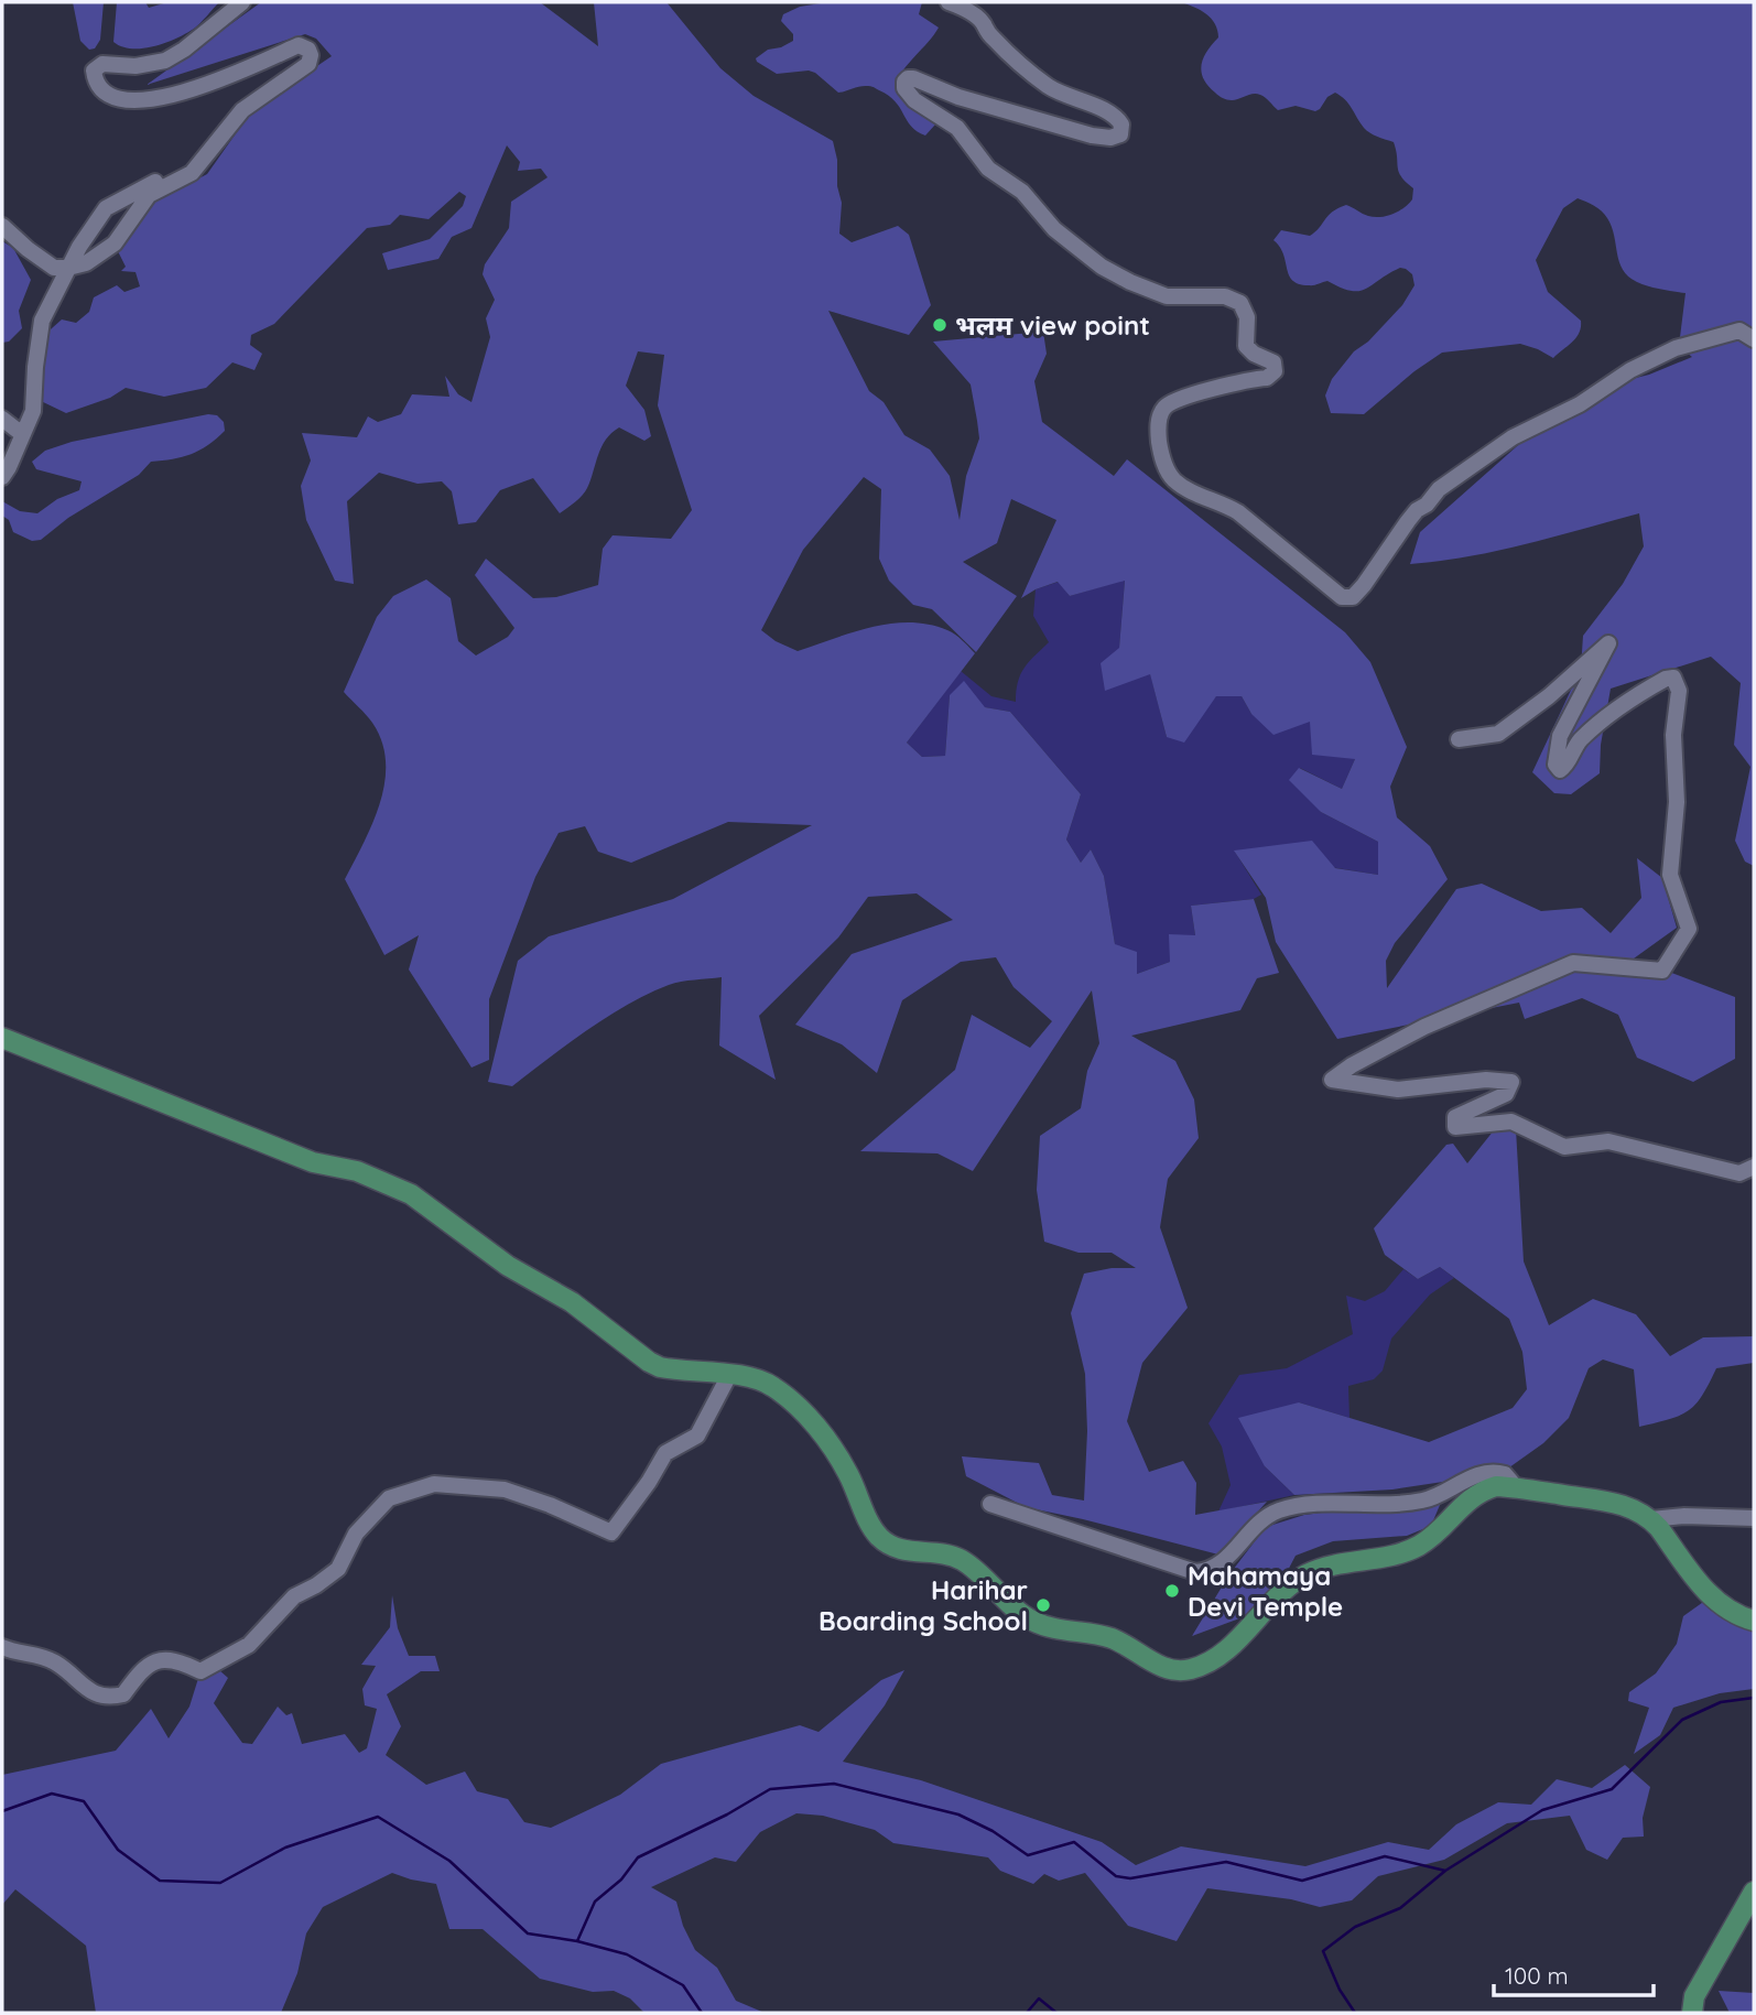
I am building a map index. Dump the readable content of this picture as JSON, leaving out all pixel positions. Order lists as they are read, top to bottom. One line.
{"places":["भलम view point","Mahamaya Devi Temple","Harihar Boarding School"],"scale_bar":"100 m"}
